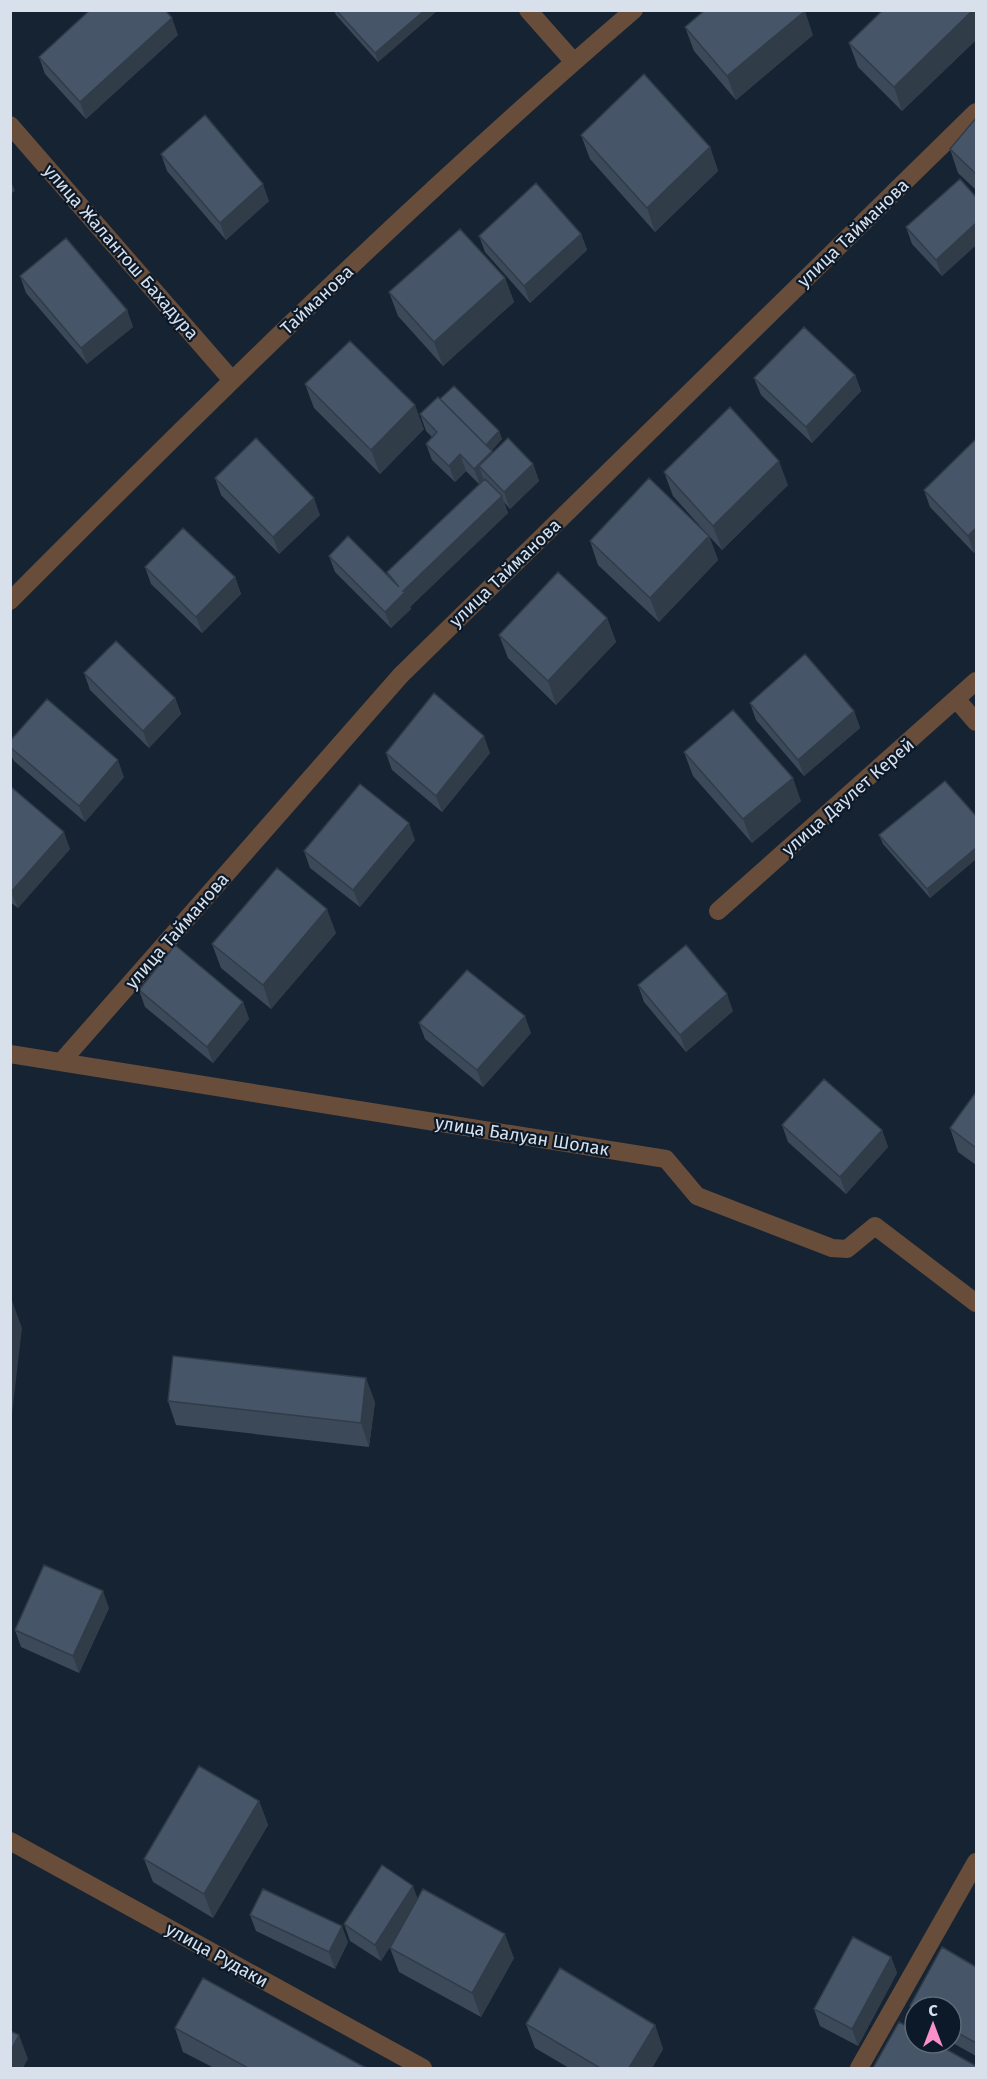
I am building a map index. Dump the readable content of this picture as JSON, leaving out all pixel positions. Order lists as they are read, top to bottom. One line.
{"streets":{"street":["улица Тайманова","улица Жалантош Бахадура","Тайманова","улица Даулет Керей","улица Балуан Шолак","улица Рудаки"]},"crossings":[["улица Тайманова","улица Балуан Шолак"],["улица Жалантош Бахадура","Тайманова"]],"north":"top"}
